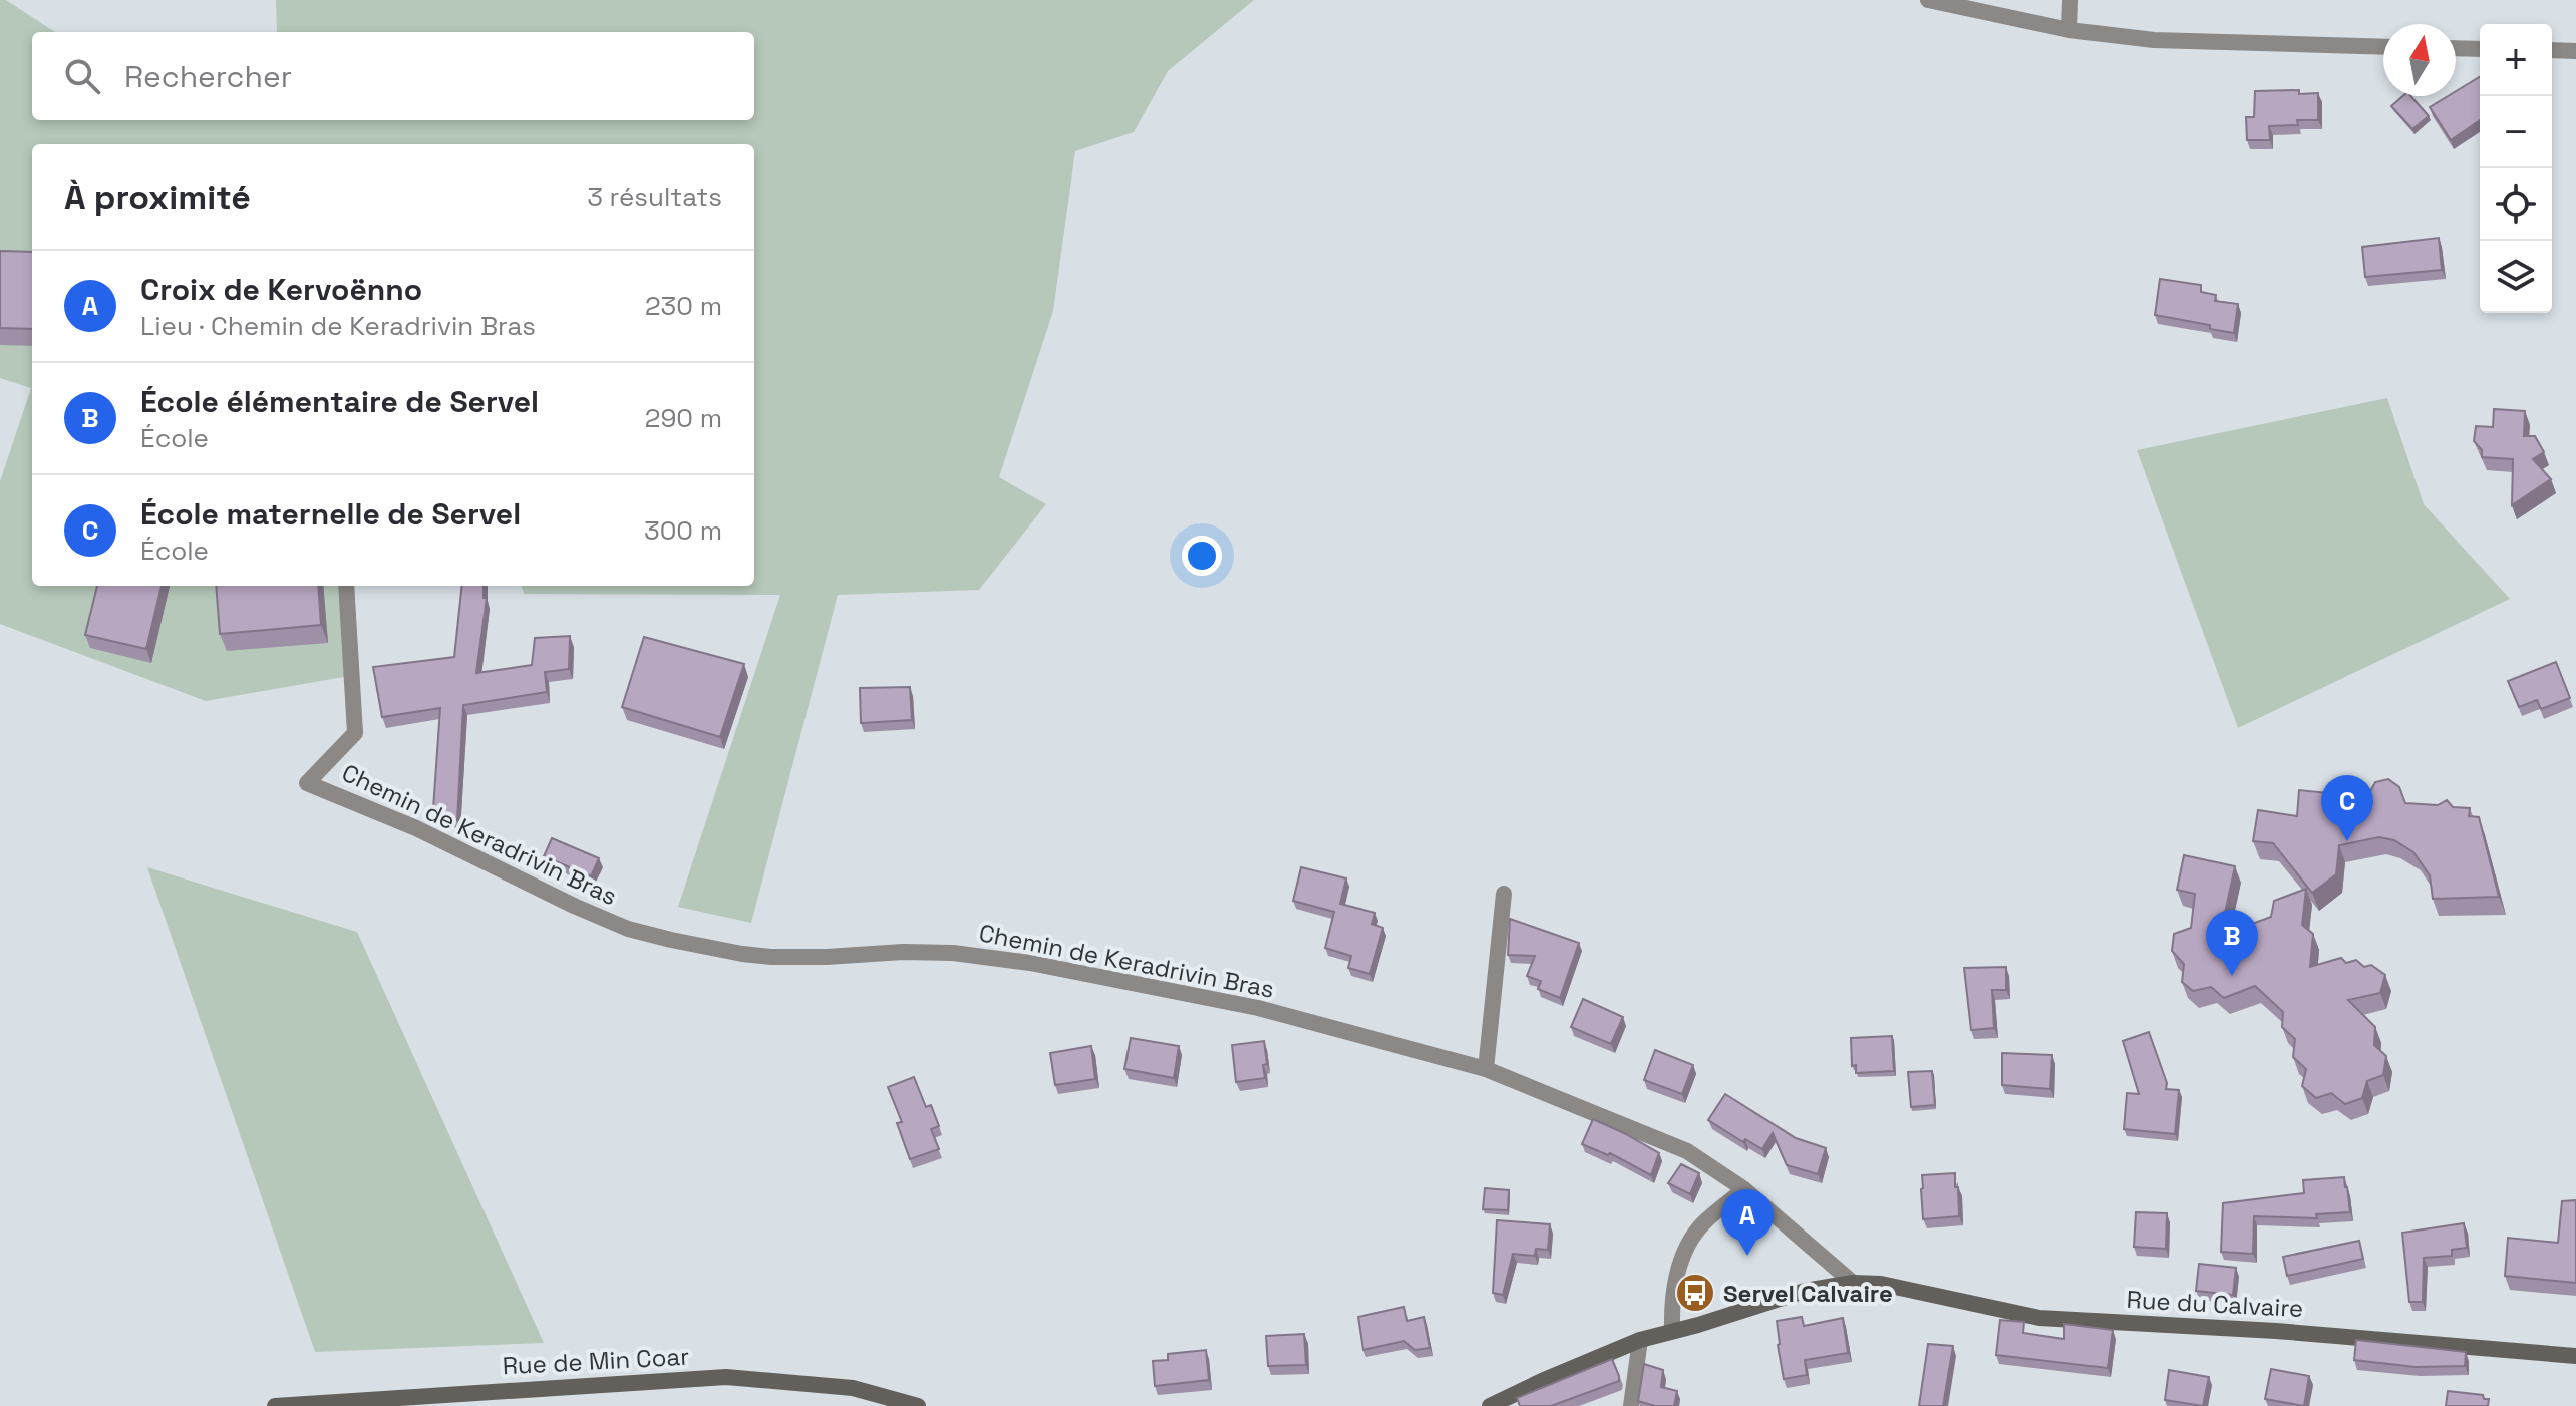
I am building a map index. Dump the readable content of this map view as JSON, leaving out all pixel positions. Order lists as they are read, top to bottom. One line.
{"streets":{"street":["Chemin de Keradrivin Bras","Rue du Calvaire","Rue de Min Coar"]},"crossings":[["Chemin de Keradrivin Bras","Rue du Calvaire"]],"places":{"bus stop":["Servel Calvaire"]},"north":"top","page":{"map_buttons":["+","−"],"search":"Rechercher","heading":["À proximité","3 résultats"],"list":[{"mark":"A","name":"Croix de Kervoënno","note":"Lieu · Chemin de Keradrivin Bras","value":"230 m"},{"mark":"B","name":"École élémentaire de Servel","note":"École","value":"290 m"},{"mark":"C","name":"École maternelle de Servel","note":"École","value":"300 m"}],"pins":["C","B","A"]}}
